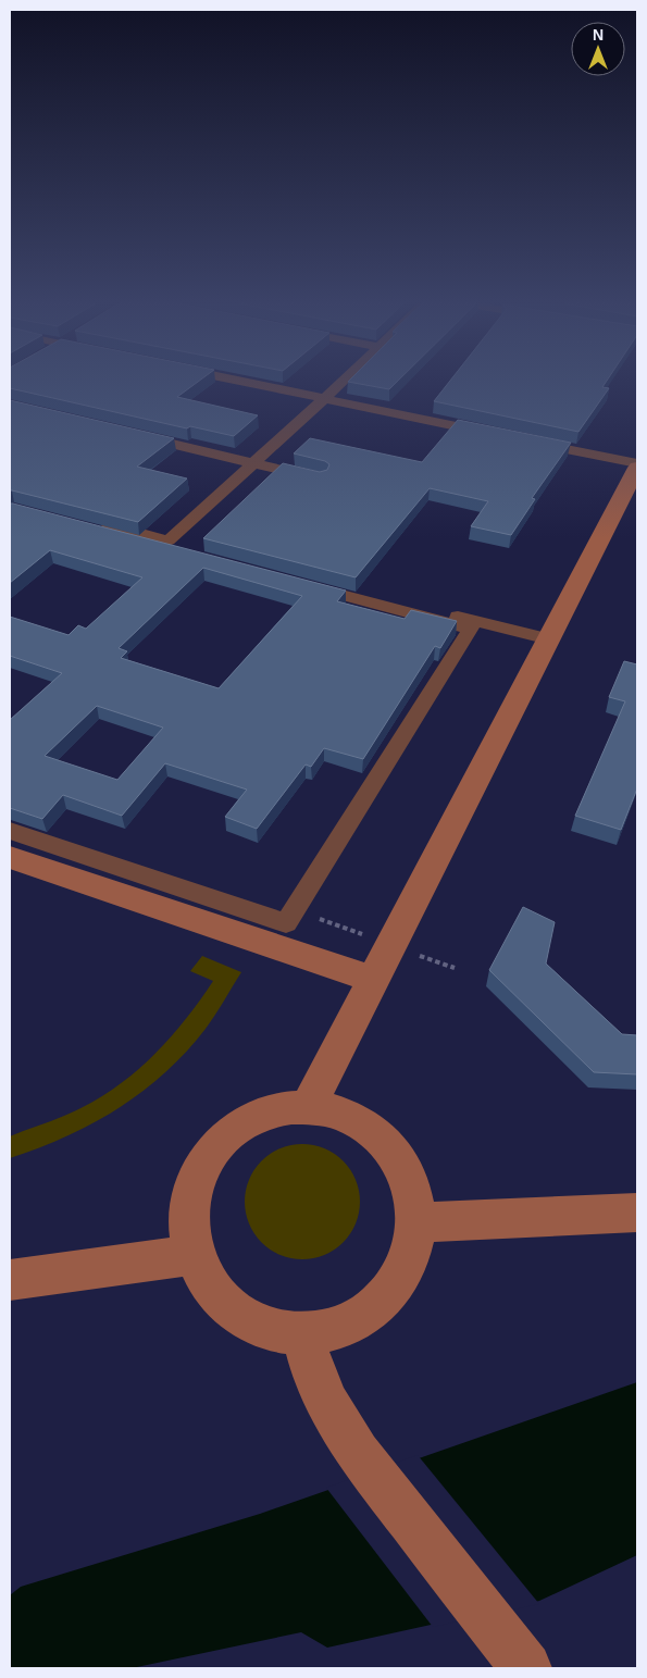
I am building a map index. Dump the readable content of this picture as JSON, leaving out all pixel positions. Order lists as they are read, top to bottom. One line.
{"north":"top"}
